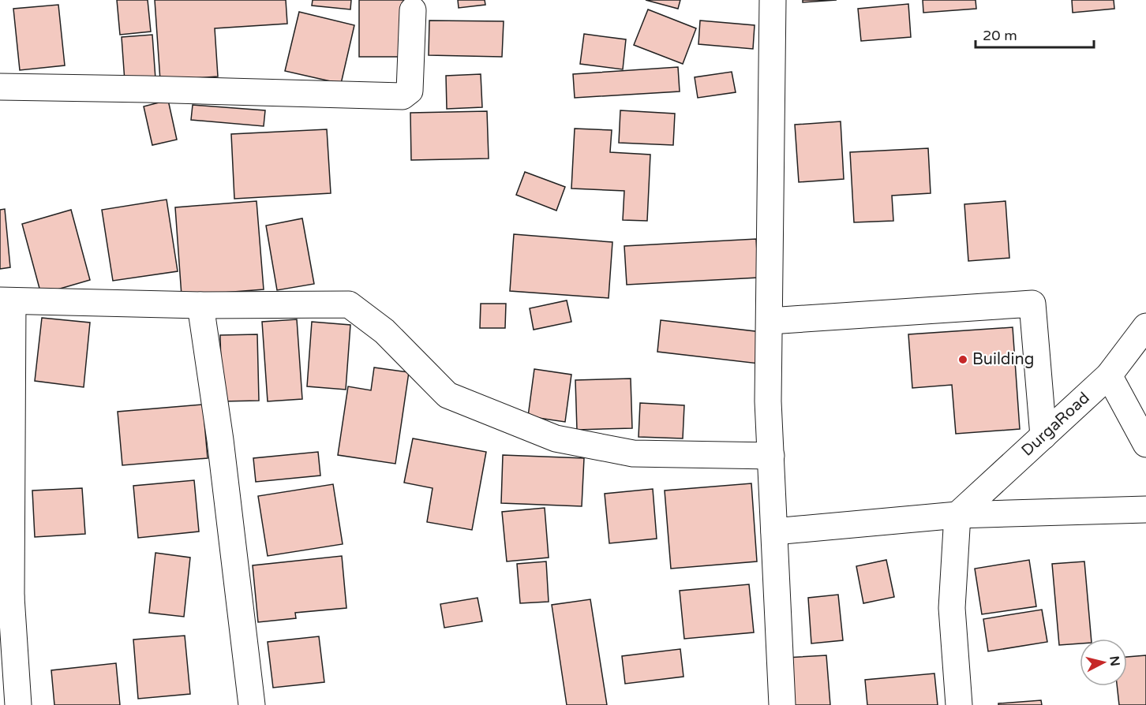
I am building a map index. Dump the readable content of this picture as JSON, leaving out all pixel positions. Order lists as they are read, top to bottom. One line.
{"streets":{"street":["DurgaRoad"]},"places":["Building"],"scale_bar":"20 m","north":"right"}
